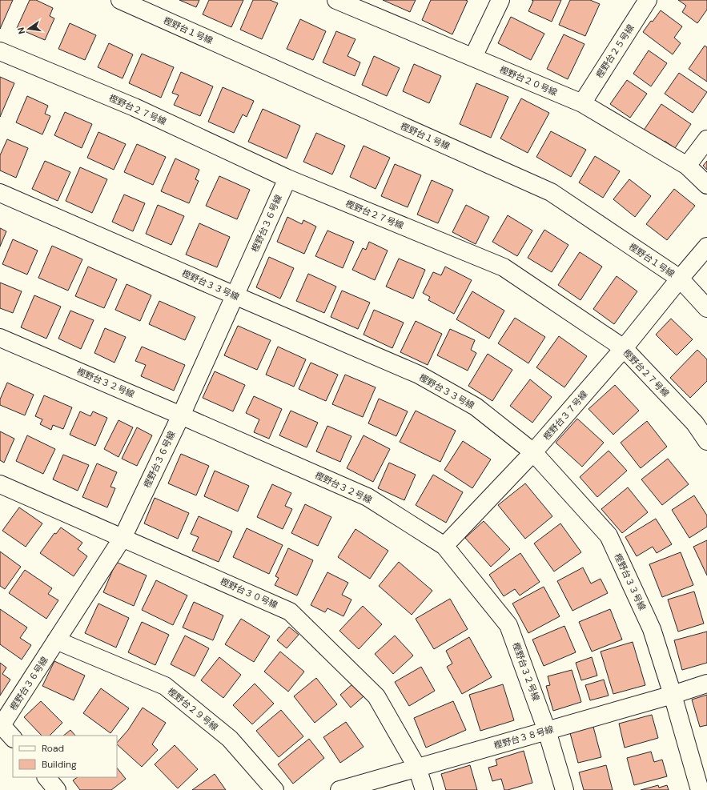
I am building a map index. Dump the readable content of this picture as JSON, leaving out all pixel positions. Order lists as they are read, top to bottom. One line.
{"streets":{"street":["樫野台１号線","樫野台２５号線","樫野台２０号線","樫野台２７号線","樫野台３６号線","樫野台３３号線","樫野台３２号線","樫野台３７号線","樫野台３０号線","樫野台２９号線","樫野台３８号線"]},"crossings":[["樫野台１号線","樫野台３７号線"],["樫野台２５号線","樫野台２０号線"],["樫野台２７号線","樫野台３６号線"],["樫野台２７号線","樫野台３７号線"],["樫野台３６号線","樫野台３３号線"],["樫野台３６号線","樫野台３２号線"],["樫野台３６号線","樫野台３０号線"],["樫野台３６号線","樫野台２９号線"],["樫野台３３号線","樫野台３７号線"],["樫野台３３号線","樫野台３８号線"],["樫野台３２号線","樫野台３７号線"],["樫野台３２号線","樫野台３８号線"],["樫野台３０号線","樫野台３８号線"]],"legend":["Road","Building"],"north":"left"}
